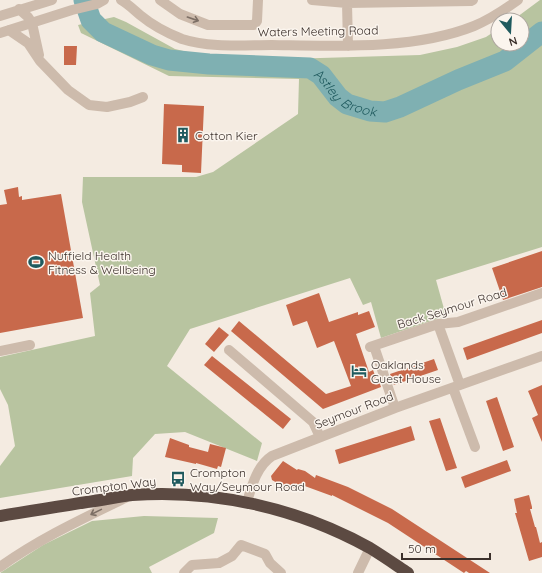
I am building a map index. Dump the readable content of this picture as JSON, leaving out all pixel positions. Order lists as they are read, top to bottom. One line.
{"streets":{"highway":["Crompton Way"],"street":["Waters Meeting Road","Back Seymour Road","Seymour Road"]},"crossings":[["Back Seymour Road","Seymour Road"],["Seymour Road","Crompton Way"]],"water":["Astley Brook"],"places":{"building":["Cotton Kier"],"sports":["Nuffield Health Fitness & Wellbeing"],"hotel":["Oaklands Guest House"],"bus stop":["Crompton Way/Seymour Road"]},"scale_bar":"50 m","north":"bottom"}
